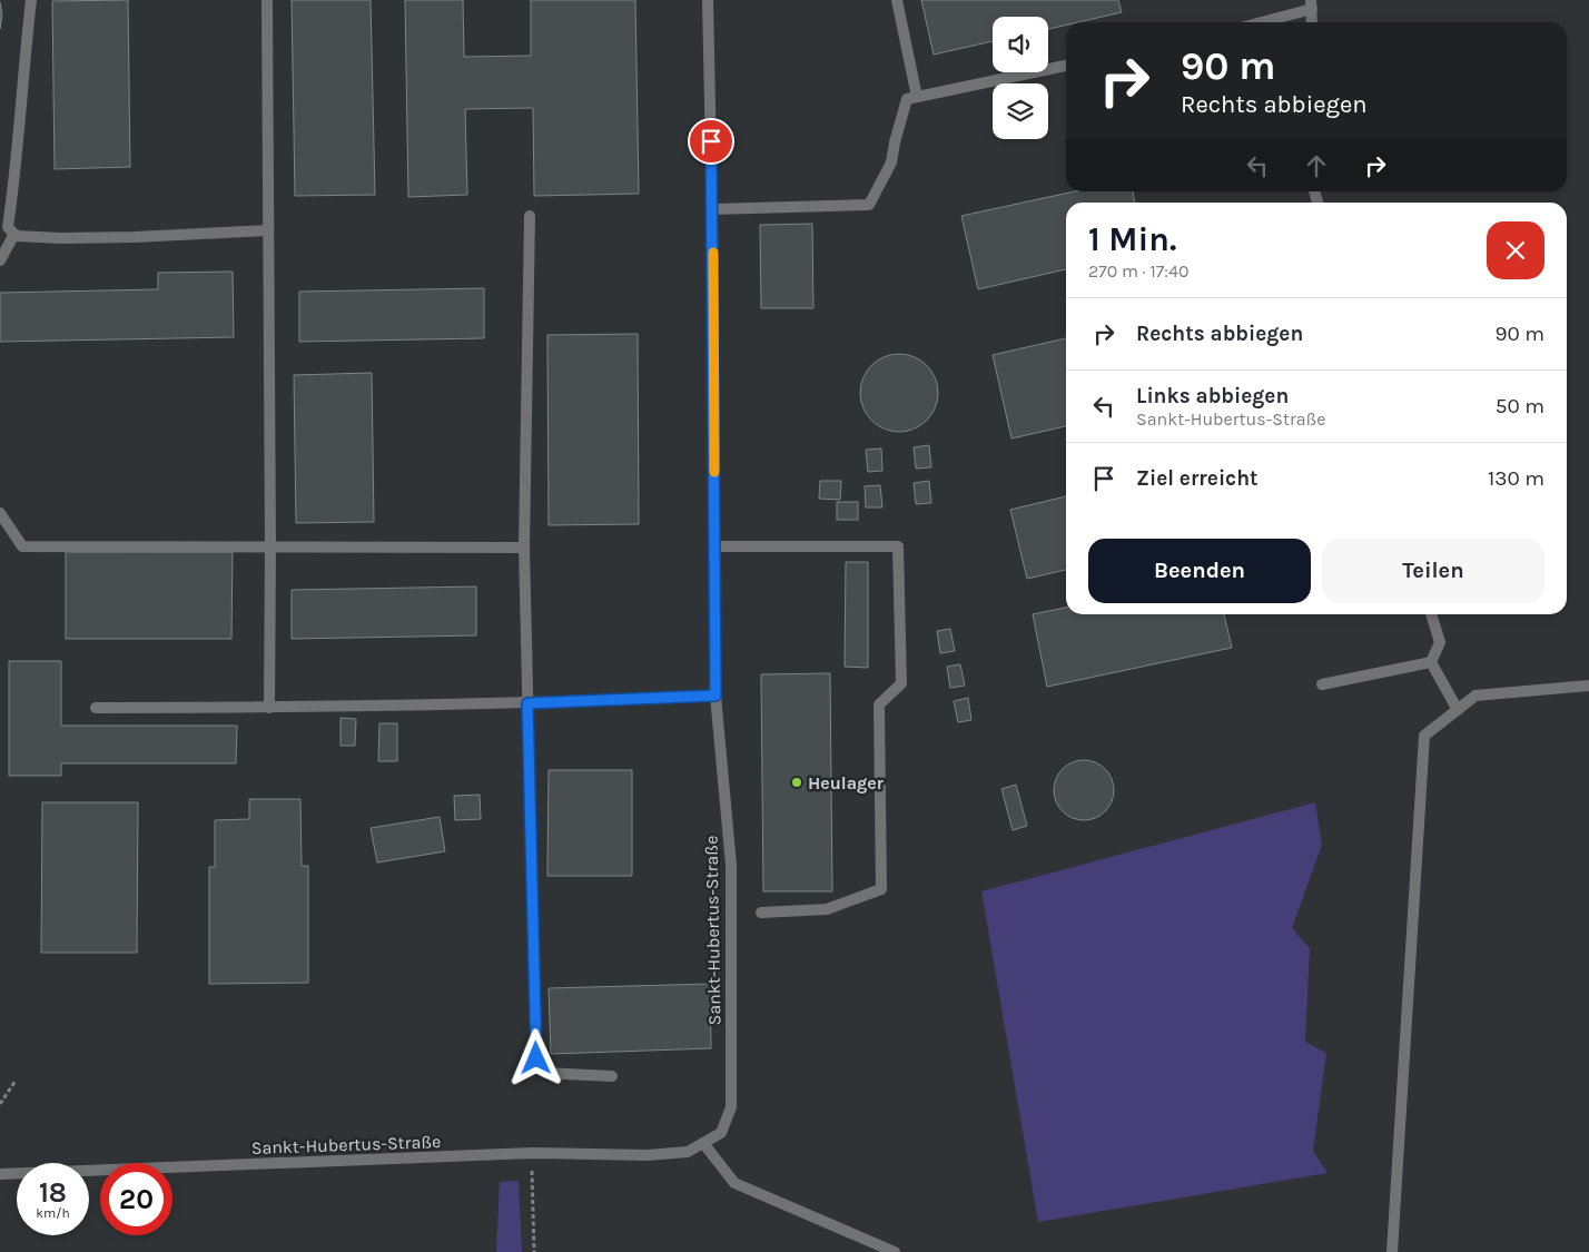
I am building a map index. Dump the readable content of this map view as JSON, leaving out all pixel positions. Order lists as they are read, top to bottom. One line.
{"streets":{"street":["Sankt-Hubertus-Straße"]},"places":["Heulager"],"page":{"turn":["90 m","Rechts abbiegen"],"heading":["1 Min.","270 m · 17:40"],"list":[{"name":"Rechts abbiegen","value":"90 m"},{"name":"Links abbiegen","note":"Sankt-Hubertus-Straße","value":"50 m"},{"name":"Ziel erreicht","value":"130 m"}],"buttons":["Beenden","Teilen"],"speed":"18 km/h","limit":"20"}}
